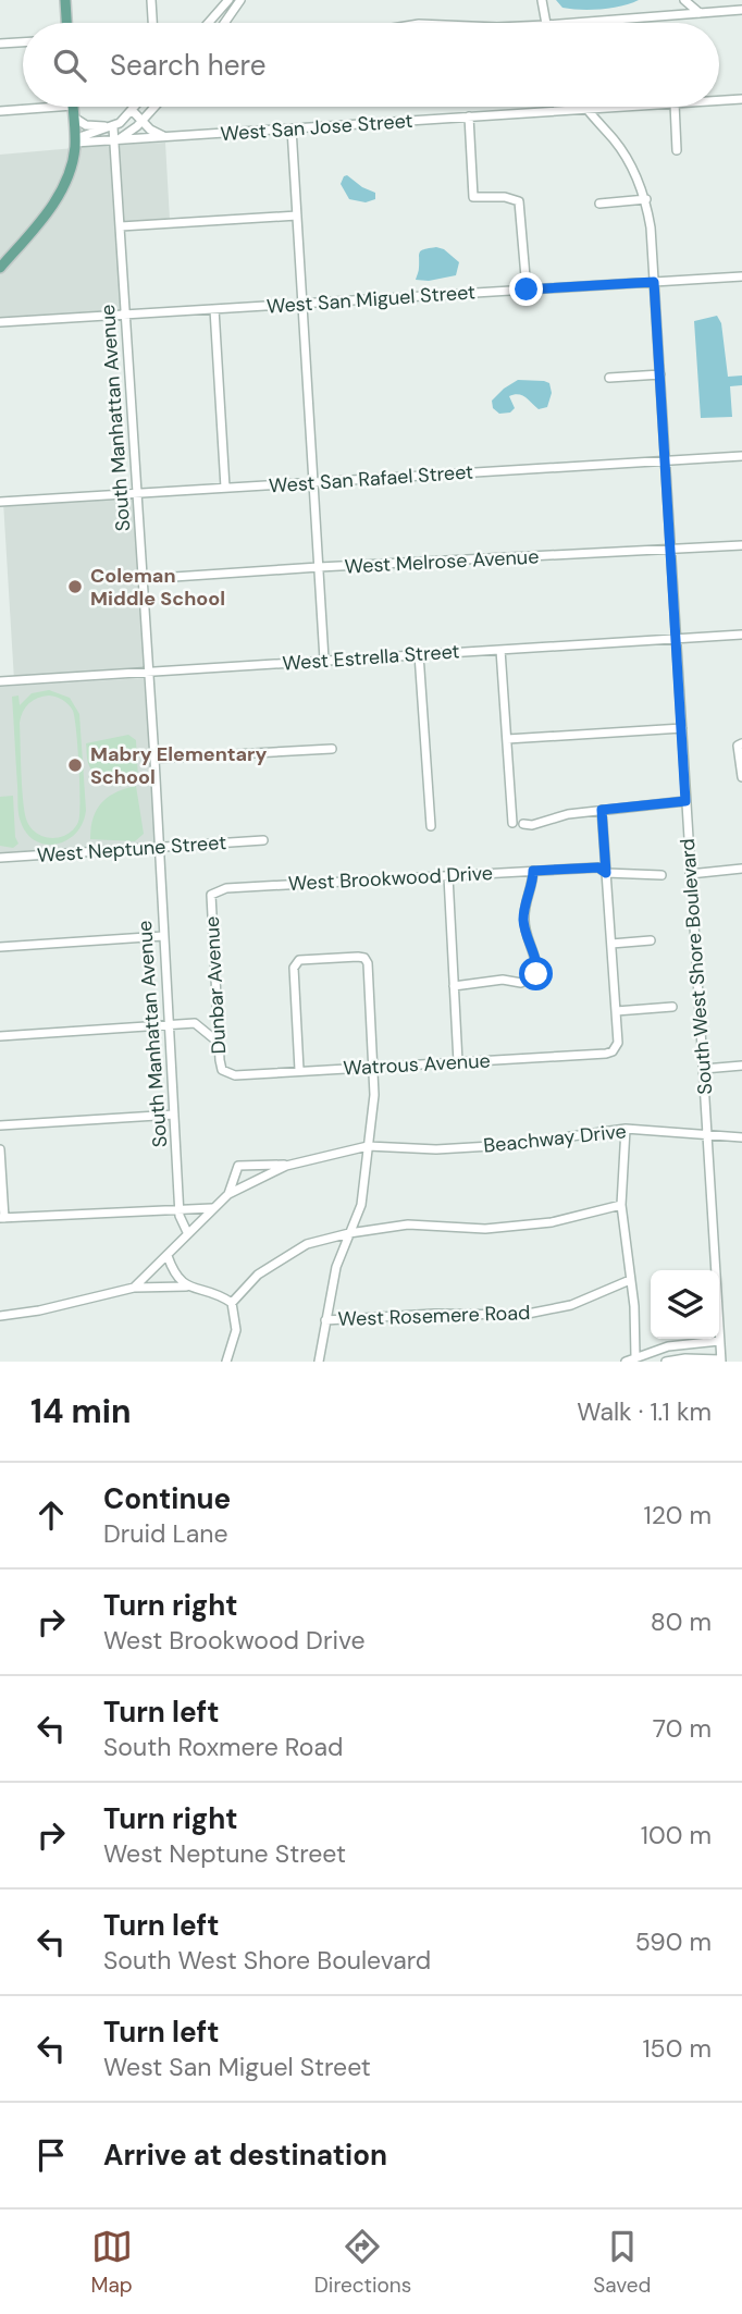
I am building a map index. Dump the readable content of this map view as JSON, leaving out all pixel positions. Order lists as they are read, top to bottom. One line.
{"streets":{"street":["West San Jose Street","West San Miguel Street","South Manhattan Avenue","West San Rafael Street","West Melrose Avenue","West Estrella Street","West Neptune Street","West Brookwood Drive","South West Shore Boulevard","Dunbar Avenue","Watrous Avenue","Beachway Drive","West Rosemere Road"]},"crossings":[["West San Jose Street","South Manhattan Avenue"],["West San Jose Street","South West Shore Boulevard"],["West San Miguel Street","South Manhattan Avenue"],["West San Miguel Street","South West Shore Boulevard"],["South Manhattan Avenue","West San Rafael Street"],["South Manhattan Avenue","West Melrose Avenue"],["South Manhattan Avenue","West Estrella Street"],["South Manhattan Avenue","West Neptune Street"],["West San Rafael Street","South West Shore Boulevard"],["West Melrose Avenue","South West Shore Boulevard"],["West Estrella Street","South West Shore Boulevard"],["West Brookwood Drive","Dunbar Avenue"],["South West Shore Boulevard","Beachway Drive"],["Dunbar Avenue","Watrous Avenue"]],"places":["Coleman Middle School","Mabry Elementary School"],"page":{"search":"Search here","heading":["14 min","Walk · 1.1 km"],"list":[["Continue","Druid Lane","120 m"],["Turn right","West Brookwood Drive","80 m"],["Turn left","South Roxmere Road","70 m"],["Turn right","West Neptune Street","100 m"],["Turn left","South West Shore Boulevard","590 m"],["Turn left","West San Miguel Street","150 m"],"Arrive at destination"],"nav":["Map","Directions","Saved"]}}
